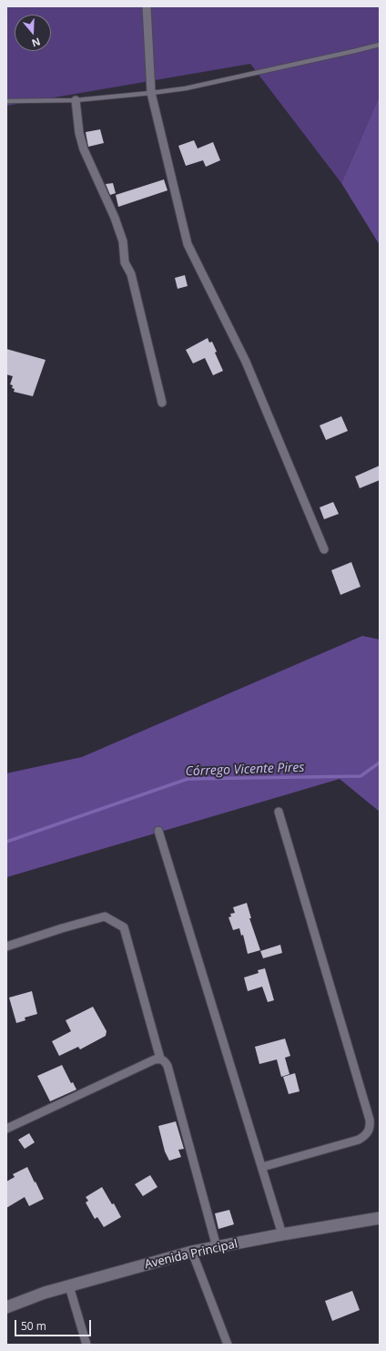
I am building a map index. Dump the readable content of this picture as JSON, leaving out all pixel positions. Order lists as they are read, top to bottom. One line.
{"streets":{"street":["Avenida Principal"]},"water":["Córrego Vicente Pires"],"scale_bar":"50 m","north":"bottom"}
